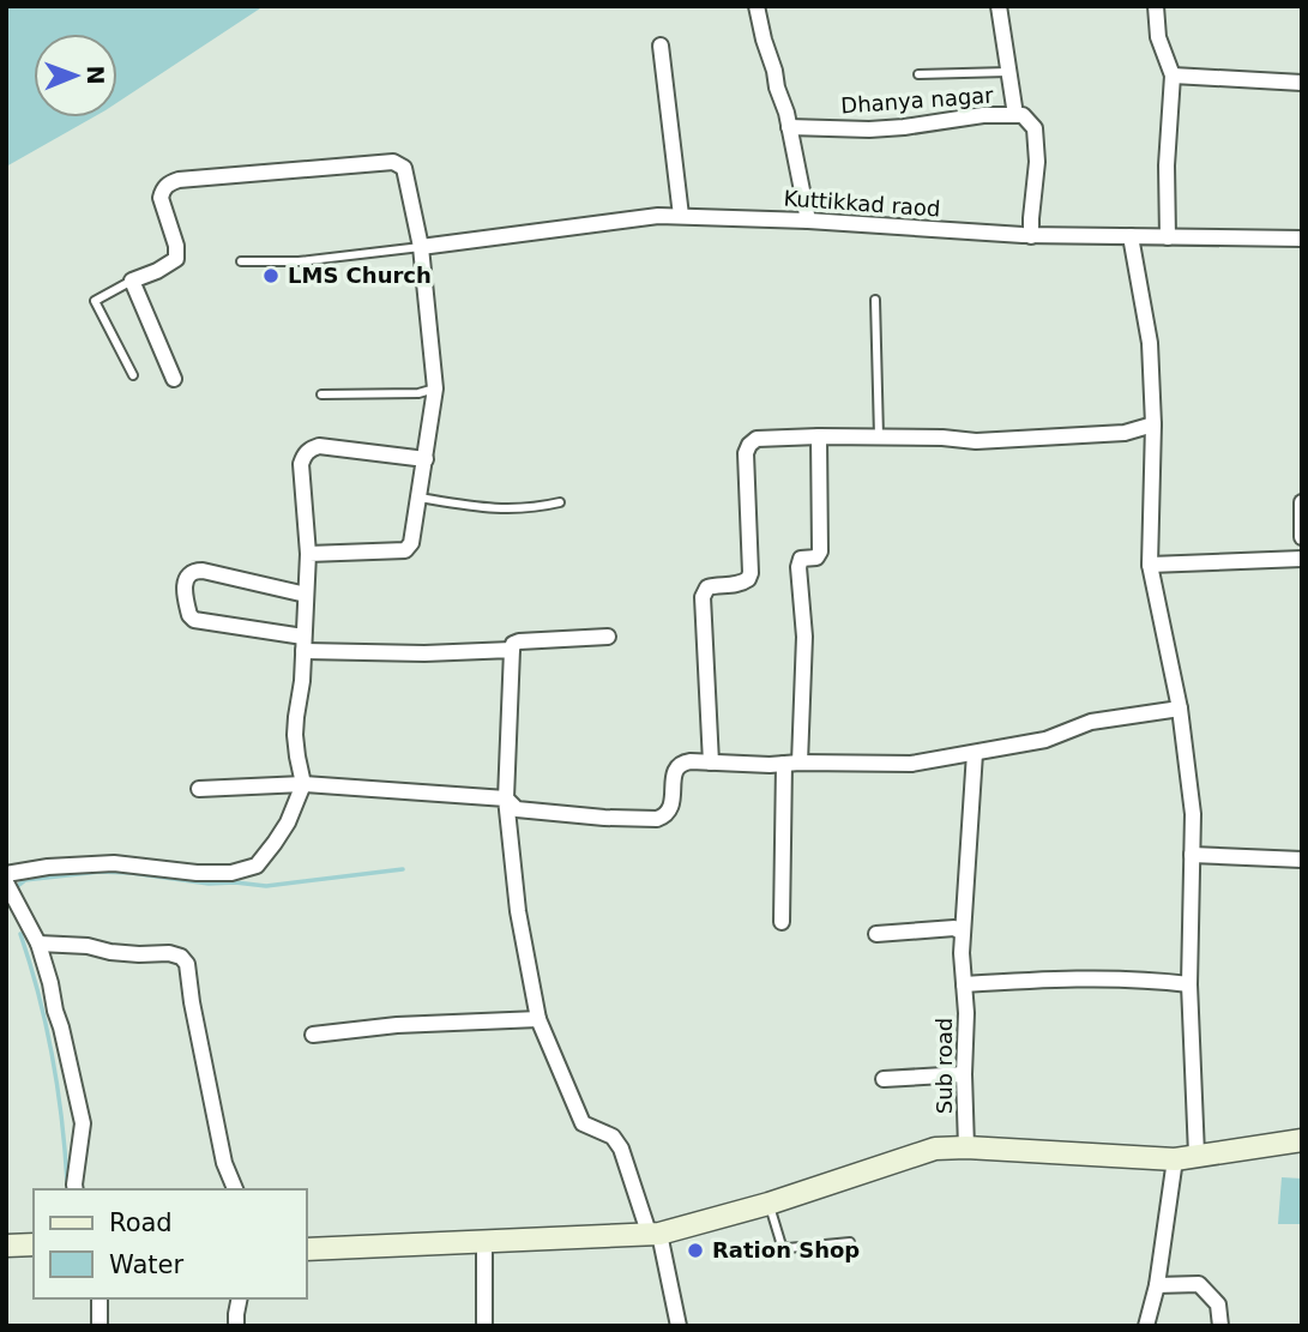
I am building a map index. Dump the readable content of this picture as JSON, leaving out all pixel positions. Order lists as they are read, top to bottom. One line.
{"streets":{"street":["Dhanya nagar","Kuttikkad raod","Sub road"]},"crossings":[["Dhanya nagar","Kuttikkad raod"]],"places":["LMS Church","Ration Shop"],"legend":["Road","Water"],"north":"right"}
